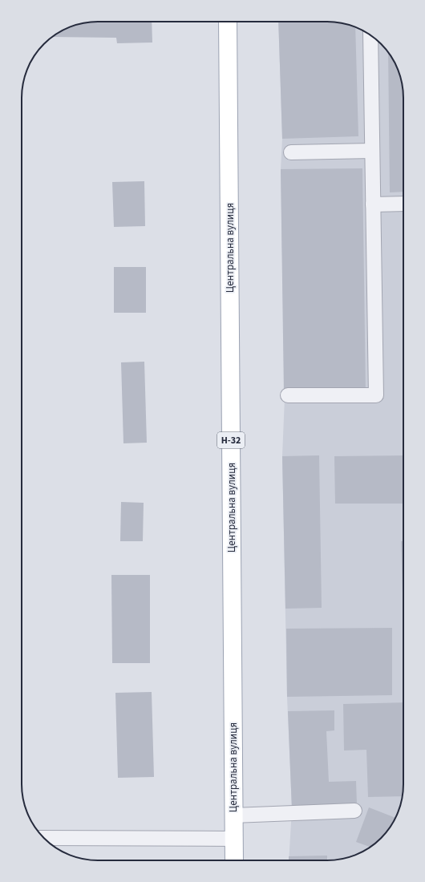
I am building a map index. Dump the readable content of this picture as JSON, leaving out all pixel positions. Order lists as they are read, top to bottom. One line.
{"streets":{"main road":["Центральна вулиця","Н-32"]}}
